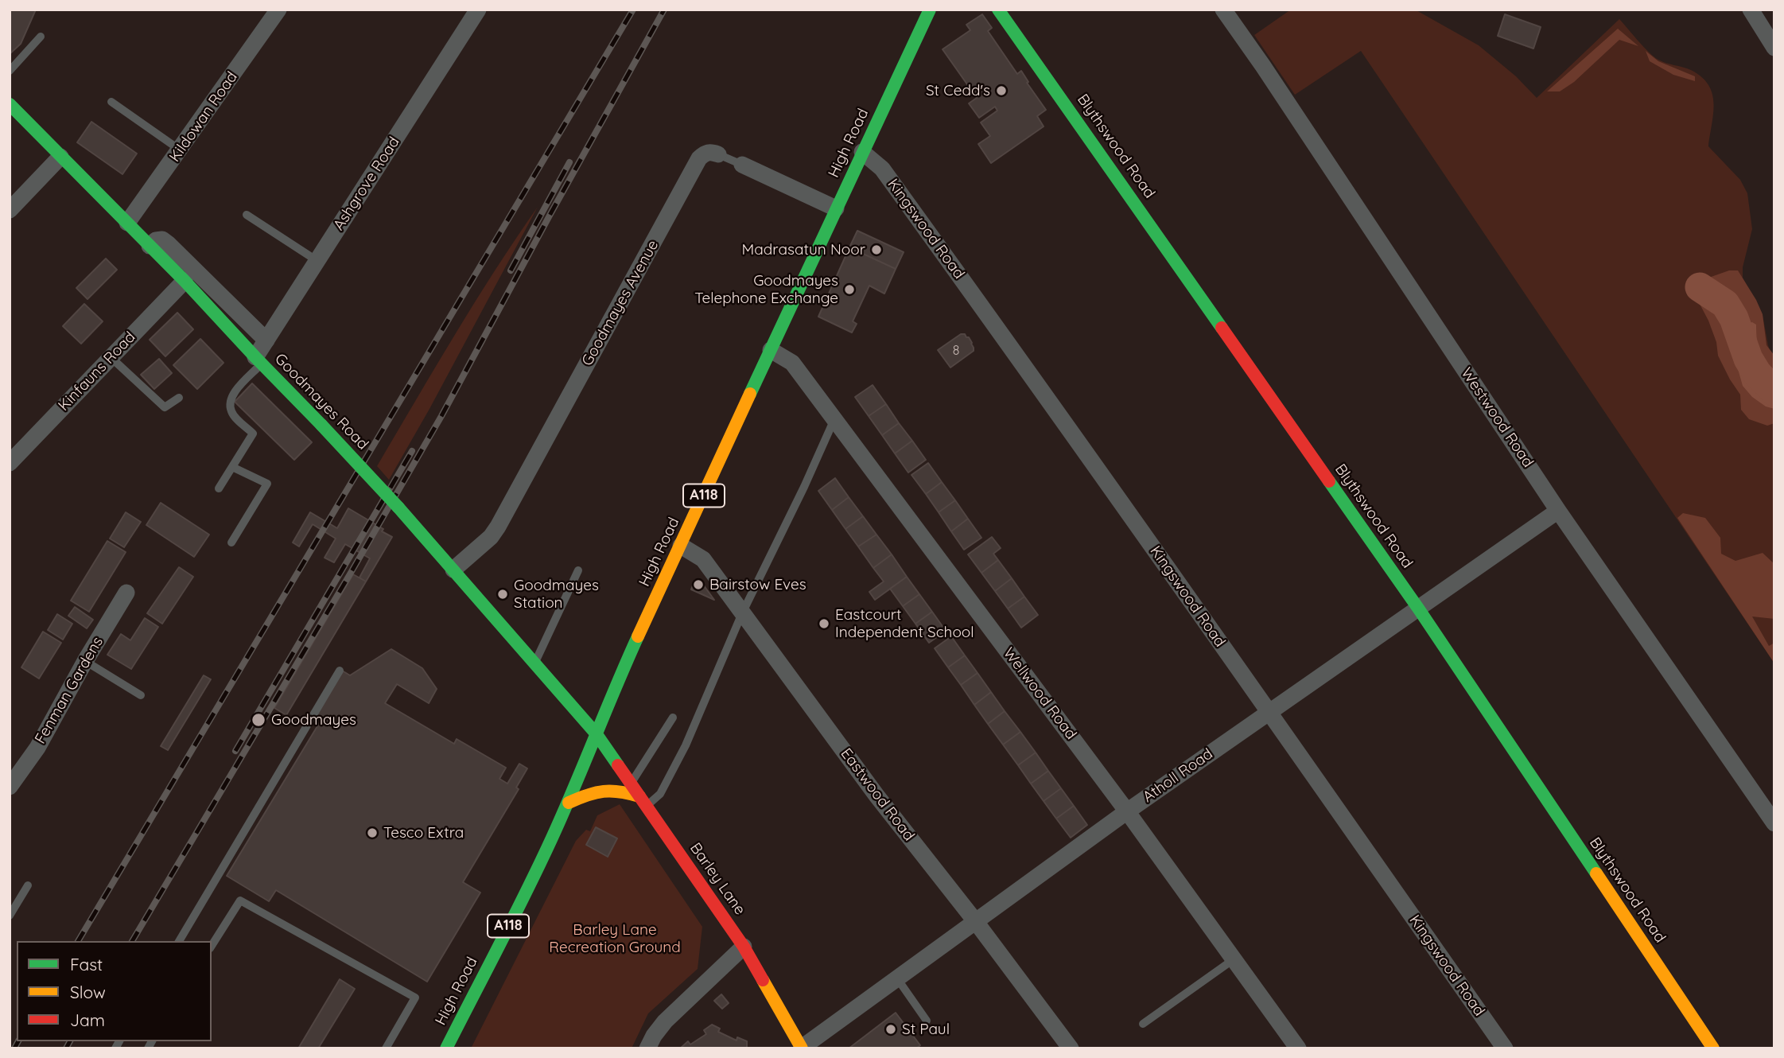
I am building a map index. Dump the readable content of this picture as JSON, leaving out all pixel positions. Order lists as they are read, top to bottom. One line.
{"streets":{"main road":["High Road","Blythswood Road","Goodmayes Road","A118","Barley Lane"],"street":["Kildowan Road","Ashgrove Road","Kingswood Road","Goodmayes Avenue","Kinfauns Road","Westwood Road","Fenman Gardens","Wellwood Road","Atholl Road","Eastwood Road"]},"crossings":[["Kildowan Road","Goodmayes Road"],["High Road","Kingswood Road"],["High Road","Goodmayes Avenue"],["High Road","Goodmayes Road"],["High Road","Wellwood Road"],["High Road","Eastwood Road"],["High Road","Barley Lane"],["Blythswood Road","Atholl Road"],["Ashgrove Road","Goodmayes Road"],["Kingswood Road","Atholl Road"],["Goodmayes Avenue","Goodmayes Road"],["Kinfauns Road","Goodmayes Road"],["Goodmayes Road","Barley Lane"],["Westwood Road","Atholl Road"],["Wellwood Road","Atholl Road"],["Atholl Road","Eastwood Road"],["Atholl Road","Barley Lane"]],"parks":["Barley Lane Recreation Ground"],"places":["St Cedd's","Madrasatun Noor","Goodmayes Telephone Exchange","Bairstow Eves","Goodmayes Station","Eastcourt Independent School","Goodmayes","Tesco Extra","St Paul"],"house_numbers":["8"],"legend":["Fast","Slow","Jam"]}
